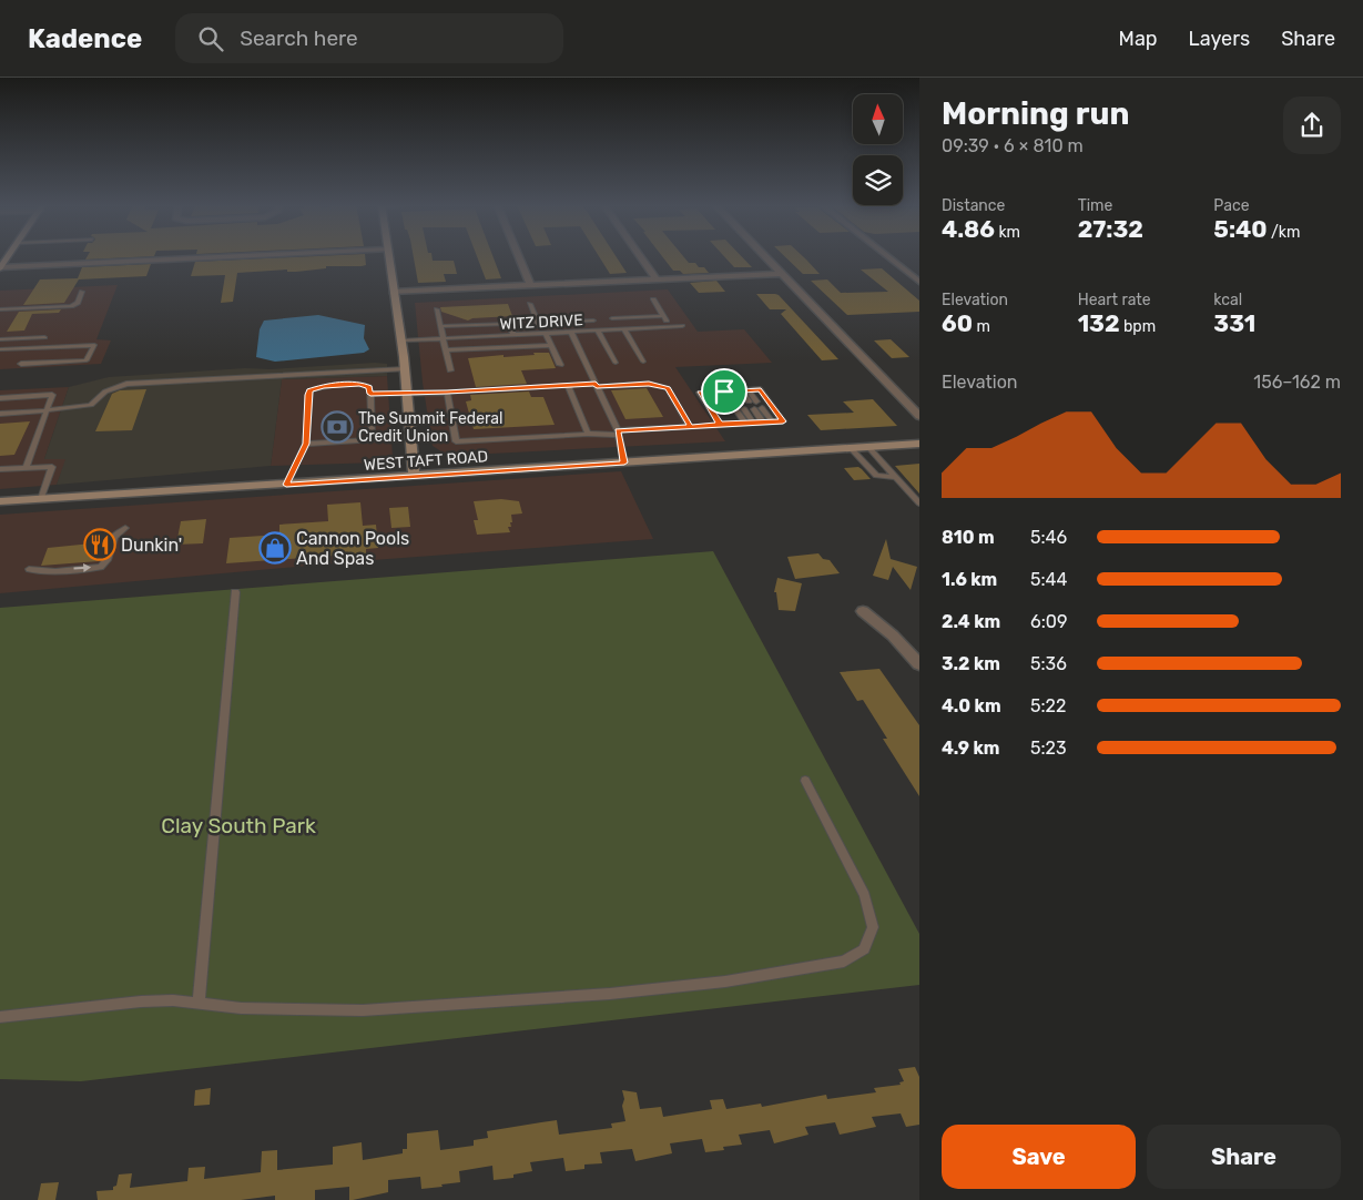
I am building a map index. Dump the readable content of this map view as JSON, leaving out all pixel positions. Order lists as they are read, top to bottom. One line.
{"streets":{"street":["WEST TAFT ROAD"],"lane":["WITZ DRIVE"]},"parks":["Clay South Park"],"places":{"bank":["The Summit Federal Credit Union"],"restaurant":["Dunkin'"],"shop":["Cannon Pools And Spas"]},"north":"top","page":{"header":"Kadence","search":"Search here","nav":["Map","Layers","Share"],"heading":["Morning run","09:39 · 6 × 810 m"],"stats":[["Distance","4.86 km"],["Time","27:32"],["Pace","5:40 /km"],["Elevation","60 m"],["Heart rate","132 bpm"],["kcal","331"]],"chart":["Elevation","156–162 m"],"list":[{"name":"810 m","note":"5:46"},{"name":"1.6 km","note":"5:44"},{"name":"2.4 km","note":"6:09"},{"name":"3.2 km","note":"5:36"},{"name":"4.0 km","note":"5:22"},{"name":"4.9 km","note":"5:23"}],"buttons":["Save","Share"]}}
